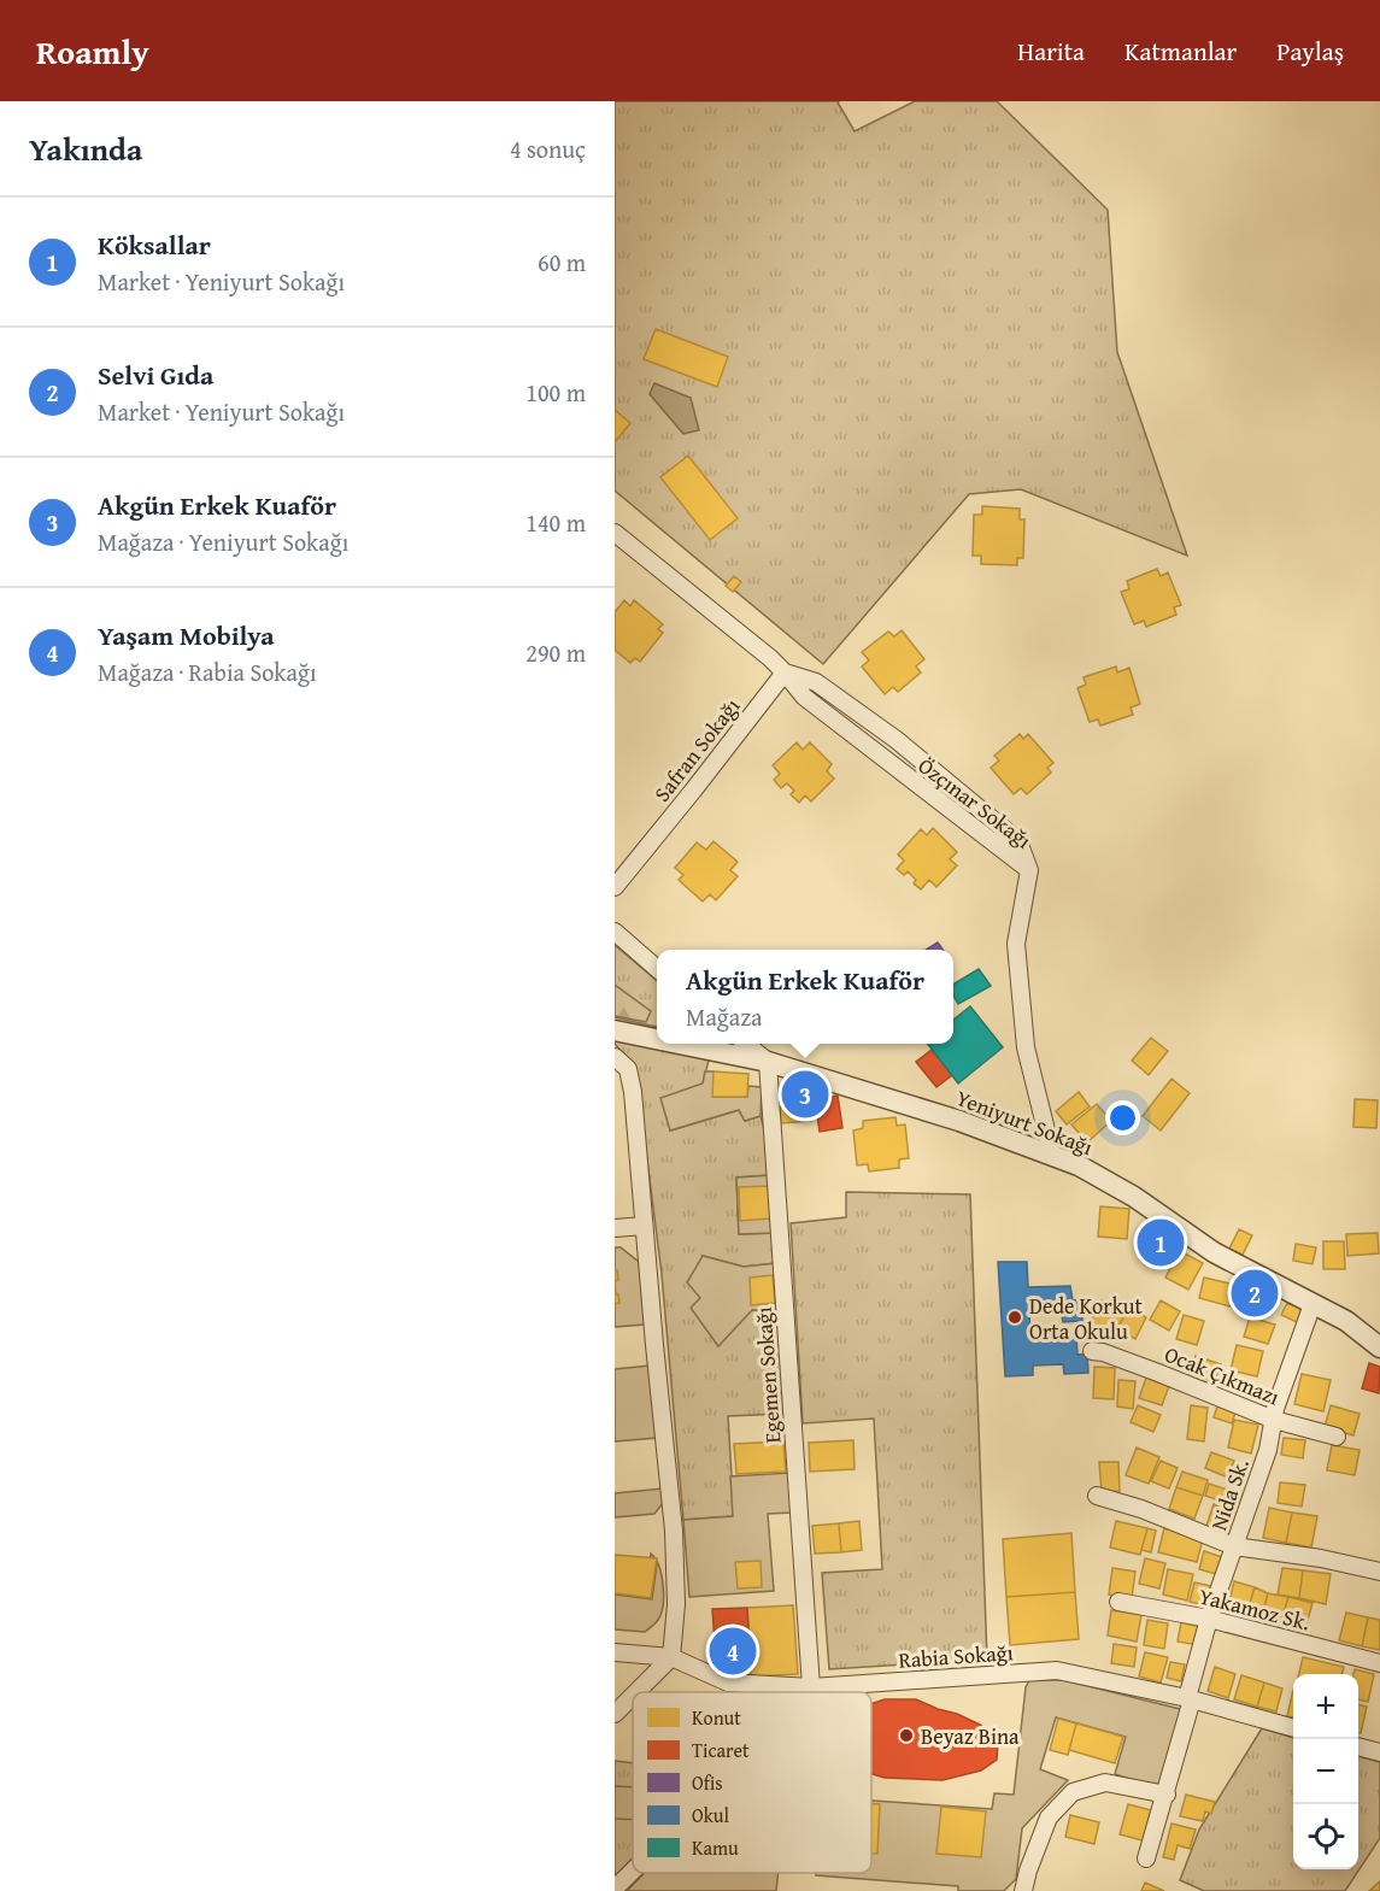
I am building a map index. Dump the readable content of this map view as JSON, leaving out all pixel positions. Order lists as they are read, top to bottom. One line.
{"streets":{"street":["Safran Sokağı","Özçınar Sokağı","Yeniyurt Sokağı","Egemen Sokağı","Ocak Çıkmazı","Nida Sk.","Yakamoz Sk.","Rabia Sokağı"]},"crossings":[["Safran Sokağı","Özçınar Sokağı"],["Yeniyurt Sokağı","Egemen Sokağı"],["Yeniyurt Sokağı","Nida Sk."],["Egemen Sokağı","Rabia Sokağı"],["Ocak Çıkmazı","Nida Sk."],["Nida Sk.","Yakamoz Sk."],["Nida Sk.","Rabia Sokağı"]],"places":["Dede Korkut Orta Okulu","Beyaz Bina"],"legend":["Konut","Ticaret","Ofis","Okul","Kamu"],"page":{"header":"Roamly","nav":["Harita","Katmanlar","Paylaş"],"heading":["Yakında","4 sonuç"],"list":[{"mark":"1","name":"Köksallar","note":"Market · Yeniyurt Sokağı","value":"60 m"},{"mark":"2","name":"Selvi Gıda","note":"Market · Yeniyurt Sokağı","value":"100 m"},{"mark":"3","name":"Akgün Erkek Kuaför","note":"Mağaza · Yeniyurt Sokağı","value":"140 m"},{"mark":"4","name":"Yaşam Mobilya","note":"Mağaza · Rabia Sokağı","value":"290 m"}],"popup":["Akgün Erkek Kuaför","Mağaza"],"pins":["3","1","2","4"],"map_buttons":["+","−"]}}
